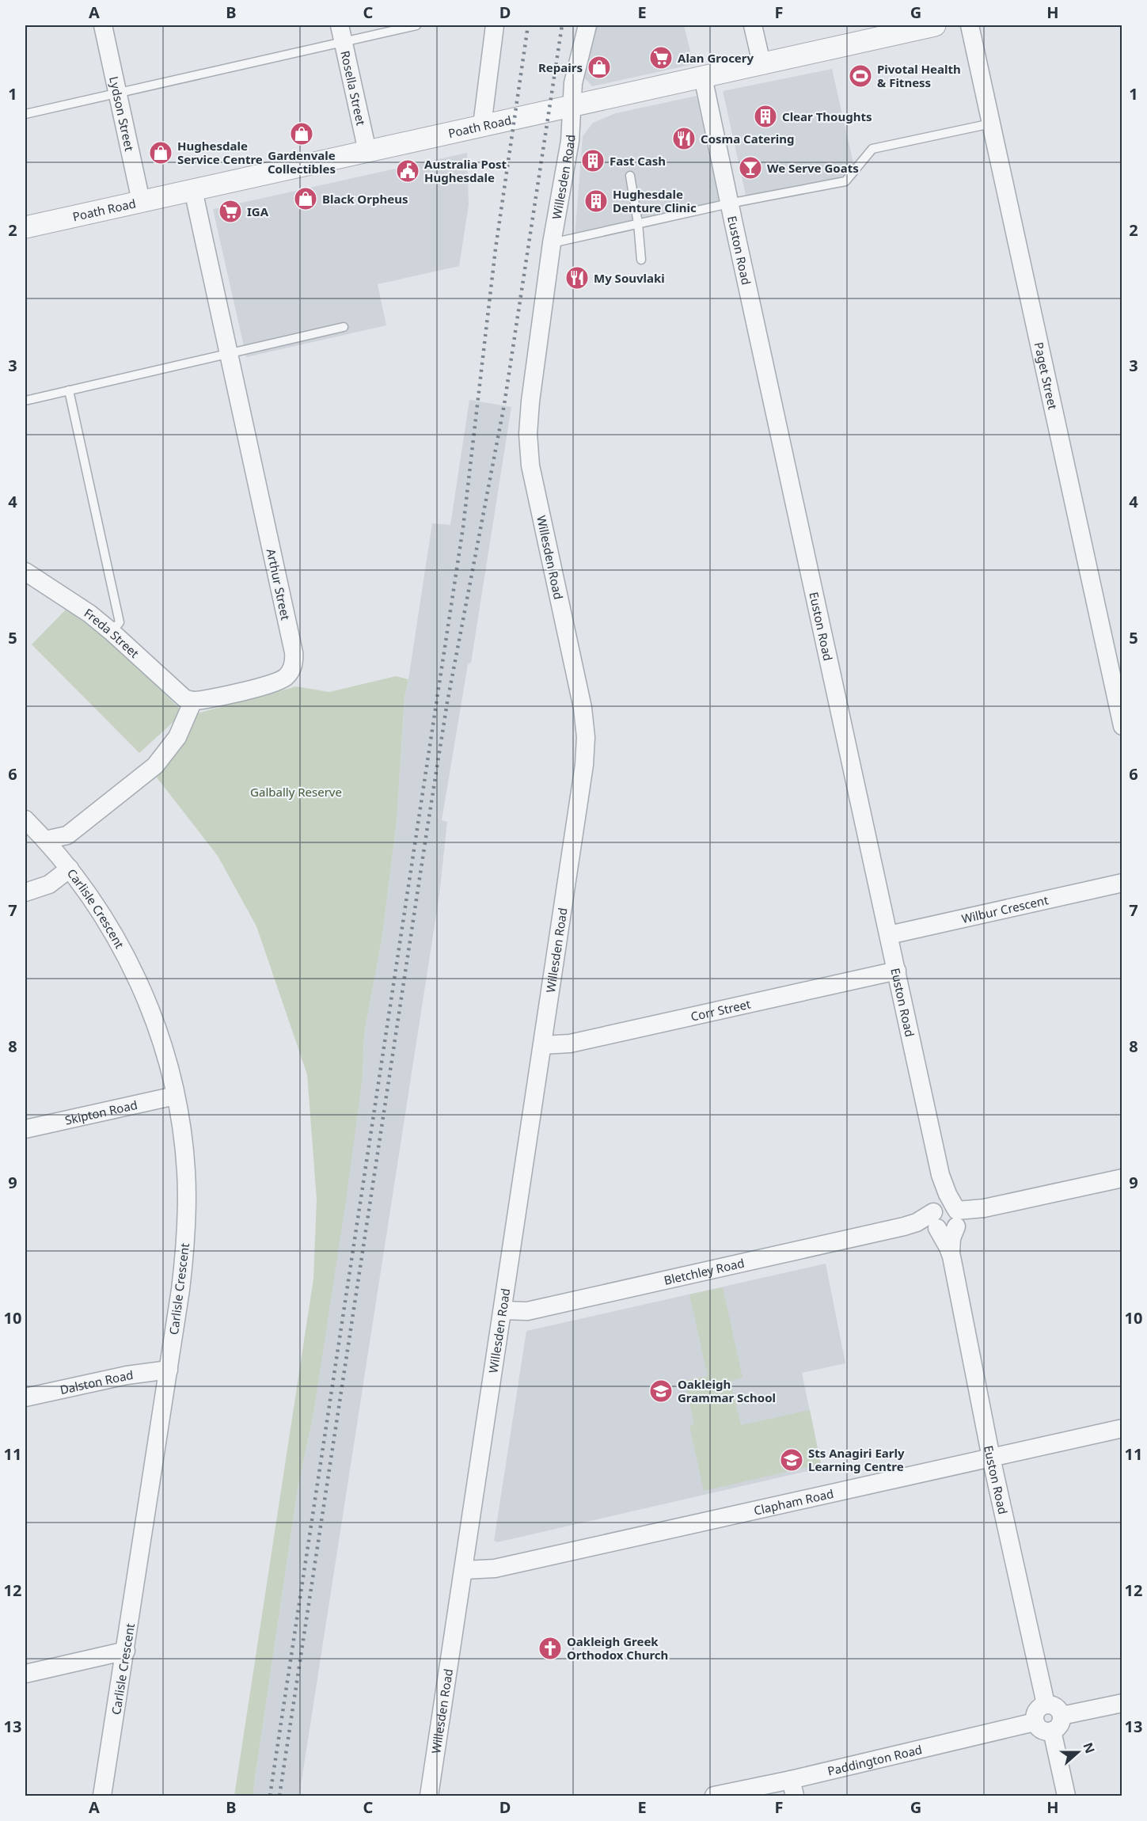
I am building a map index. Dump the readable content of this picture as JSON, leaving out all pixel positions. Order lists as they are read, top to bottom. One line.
{"streets":{"street":["Rosella Street","Lydson Street","Poath Road","Willesden Road","Euston Road","Paget Street","Arthur Street","Freda Street","Carlisle Crescent","Wilbur Crescent","Corr Street","Skipton Road","Bletchley Road","Dalston Road","Clapham Road","Paddington Road"]},"crossings":[["Rosella Street","Poath Road"],["Lydson Street","Poath Road"],["Poath Road","Willesden Road"],["Poath Road","Euston Road"],["Poath Road","Arthur Street"],["Willesden Road","Corr Street"],["Willesden Road","Bletchley Road"],["Willesden Road","Clapham Road"],["Euston Road","Wilbur Crescent"],["Euston Road","Corr Street"],["Euston Road","Bletchley Road"],["Euston Road","Clapham Road"],["Euston Road","Paddington Road"],["Arthur Street","Freda Street"],["Carlisle Crescent","Skipton Road"],["Carlisle Crescent","Dalston Road"]],"parks":["Galbally Reserve"],"places":{"supermarket":["Alan Grocery","IGA"],"shop":["Repairs","Gardenvale Collectibles","Hughesdale Service Centre","Black Orpheus"],"sports":["Pivotal Health & Fitness"],"building":["Clear Thoughts","Fast Cash","Hughesdale Denture Clinic"],"restaurant":["Cosma Catering","My Souvlaki"],"bar":["We Serve Goats"],"public building":["Australia Post Hughesdale"],"school or university":["Oakleigh Grammar School","Sts Anagiri Early Learning Centre"],"church":["Oakleigh Greek Orthodox Church"]},"north":"right","grid":{"columns":["A","B","C","D","E","F","G","H"],"rows":["1","2","3","4","5","6","7","8","9","10","11","12","13"]}}
